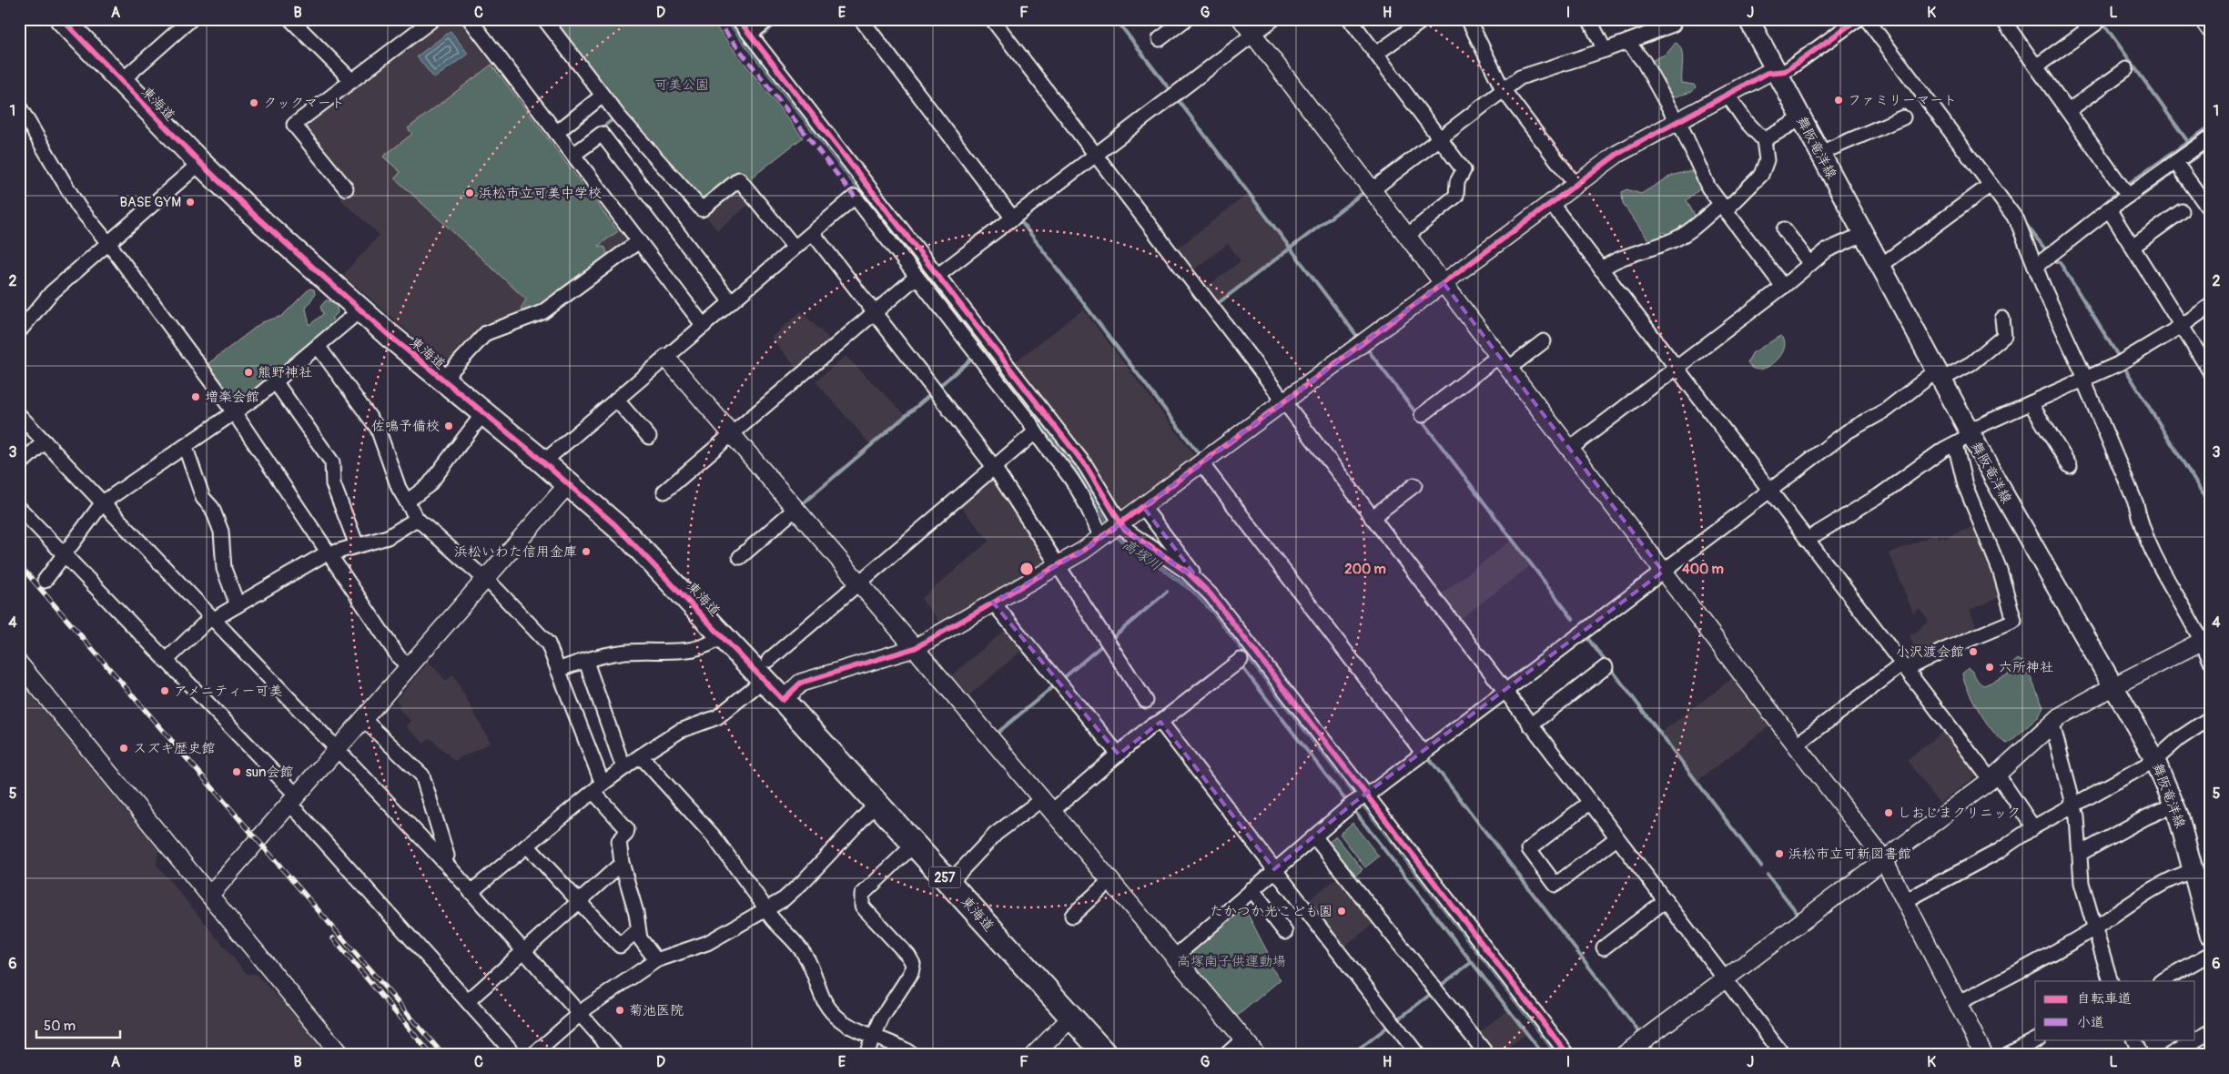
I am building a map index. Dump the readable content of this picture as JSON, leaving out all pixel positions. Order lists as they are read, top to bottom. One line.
{"streets":{"highway":["東海道","257"],"main road":["舞阪竜洋線"]},"water":["高塚川"],"parks":["可美公園","高塚南子供運動場"],"places":["ファミリーマート","クックマート","浜松市立可美中学校","BASE GYM","熊野神社","増楽会館","佐鳴予備校","浜松いわた信用金庫","小沢渡会館","六所神社","アメニティー可美","スズキ歴史館","sun会館","しおじまクリニック","浜松市立可新図書館","たかつか光こども園","菊池医院"],"legend":["自転車道","小道"],"scale_bar":"50 m","grid":{"columns":["A","B","C","D","E","F","G","H","I","J","K","L"],"rows":["1","2","3","4","5","6"]},"rings":["200 m","400 m"]}
